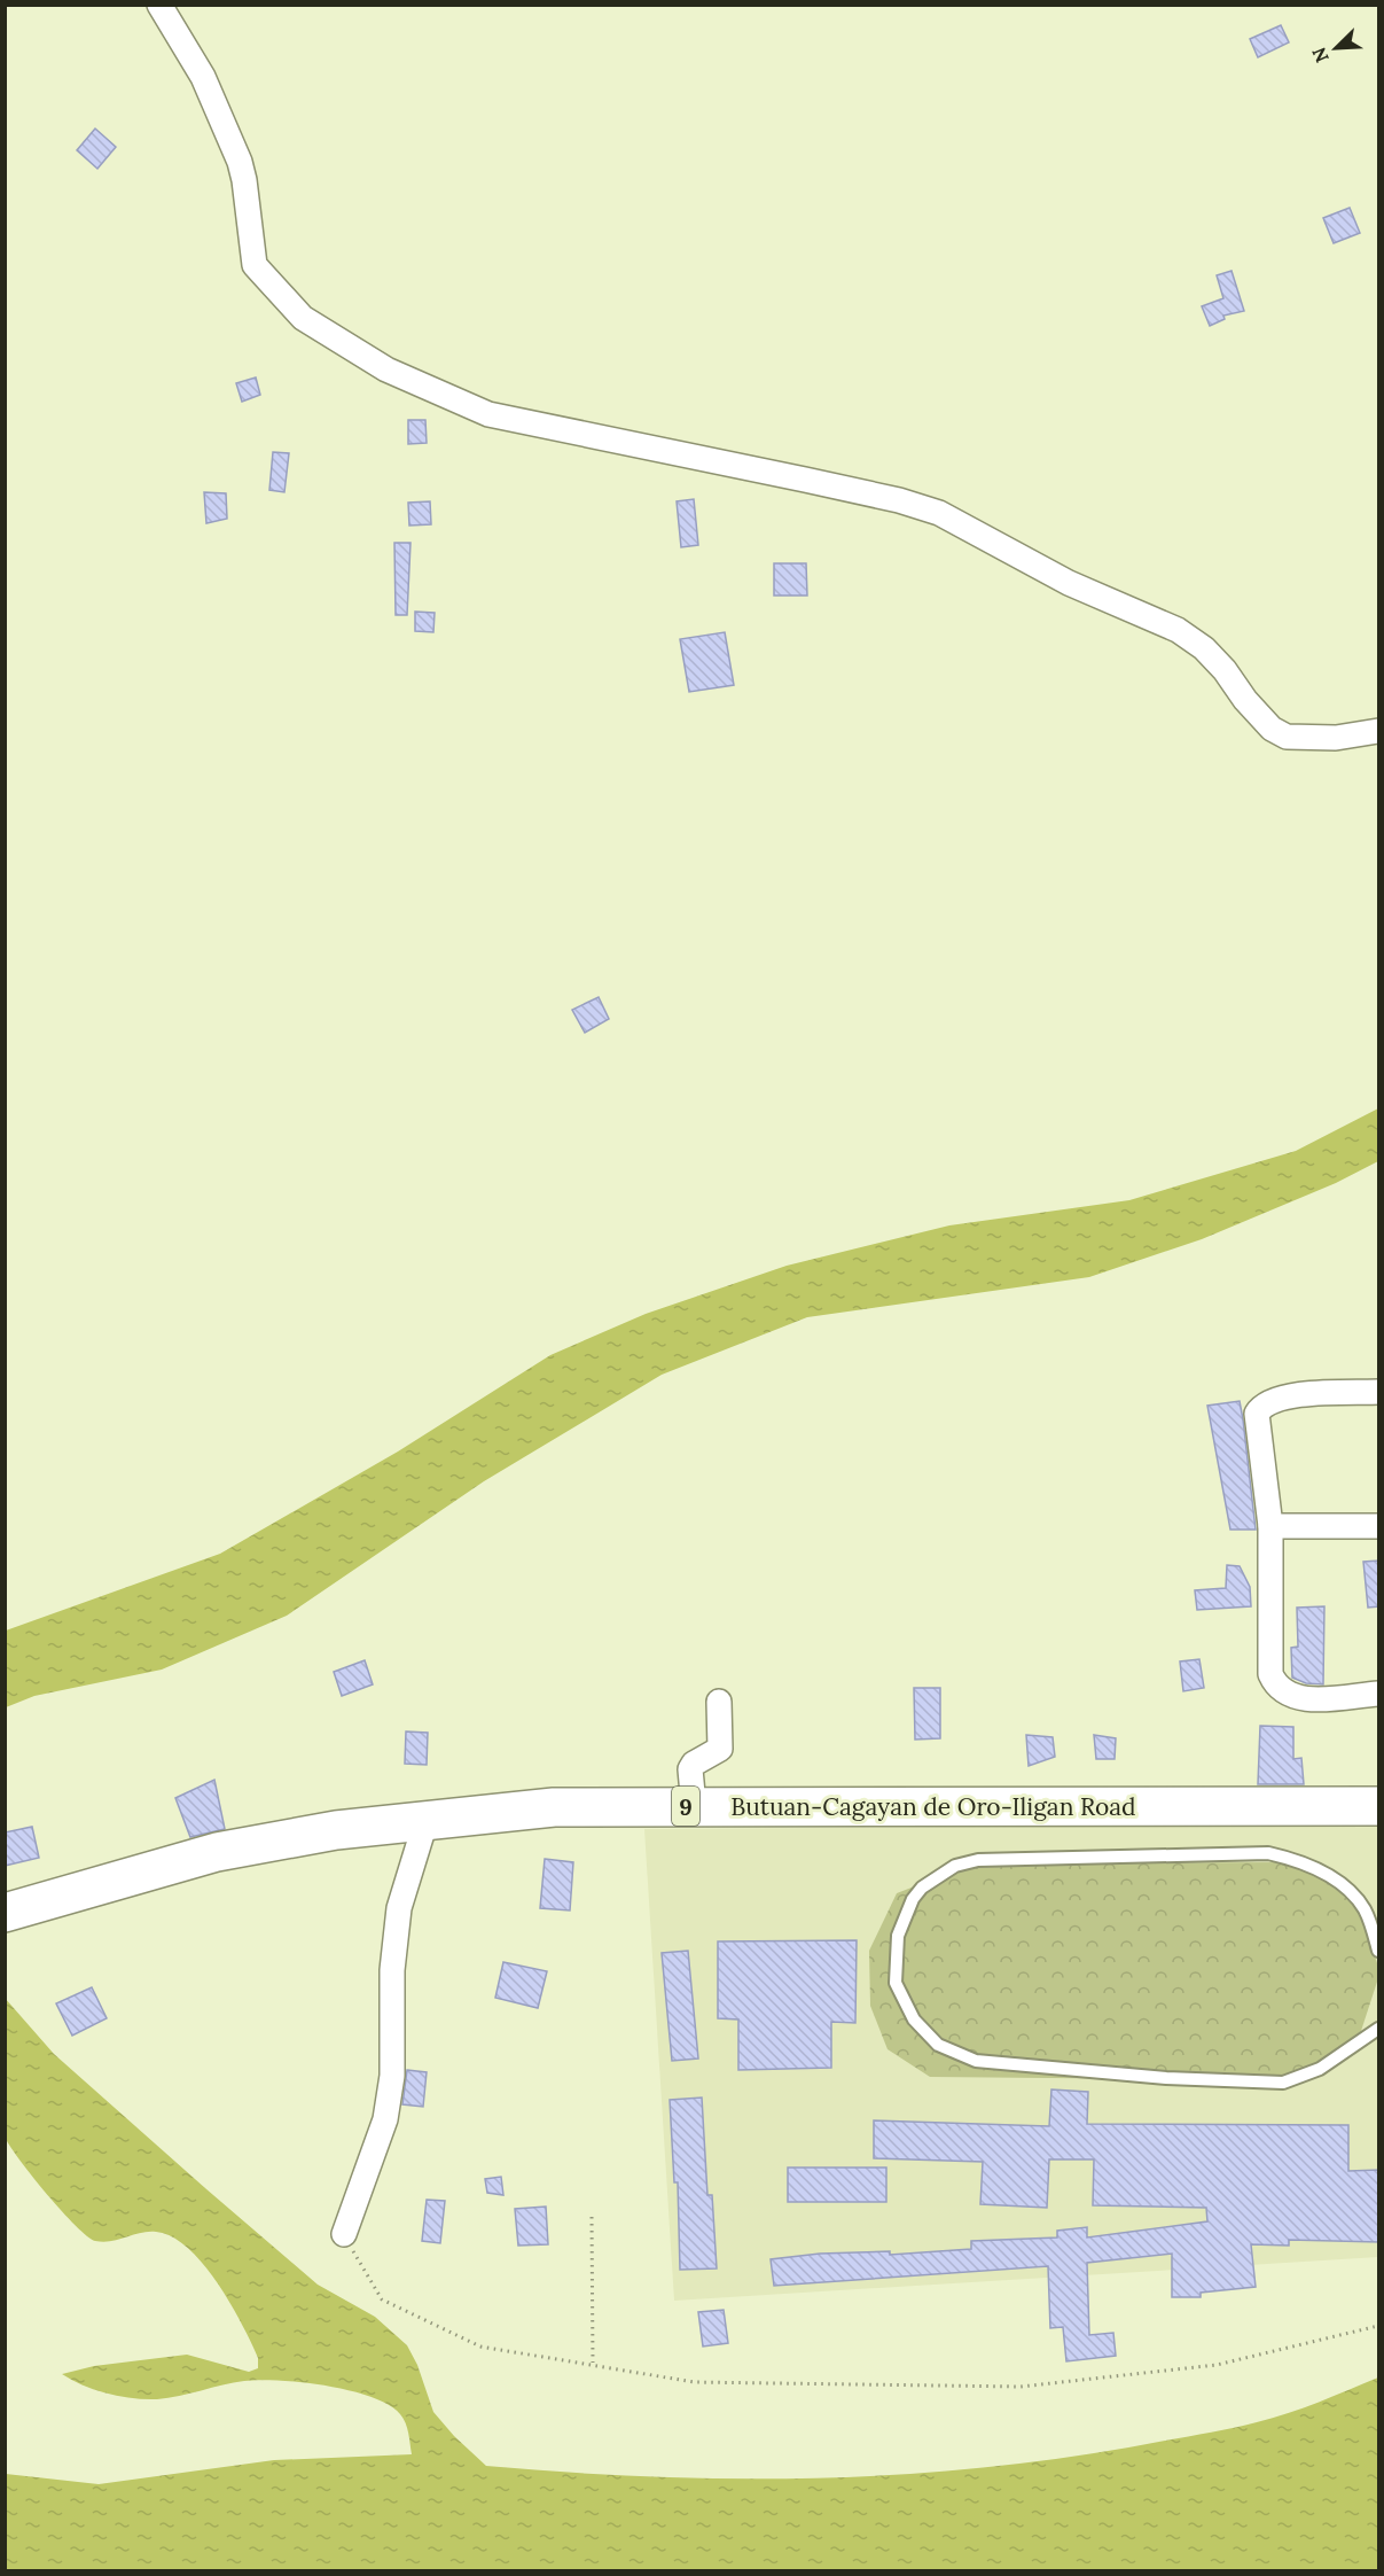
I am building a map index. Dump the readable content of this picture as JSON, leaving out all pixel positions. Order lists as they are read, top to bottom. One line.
{"streets":{"highway":["9","Butuan-Cagayan de Oro-Iligan Road"]},"north":"bottom left"}
